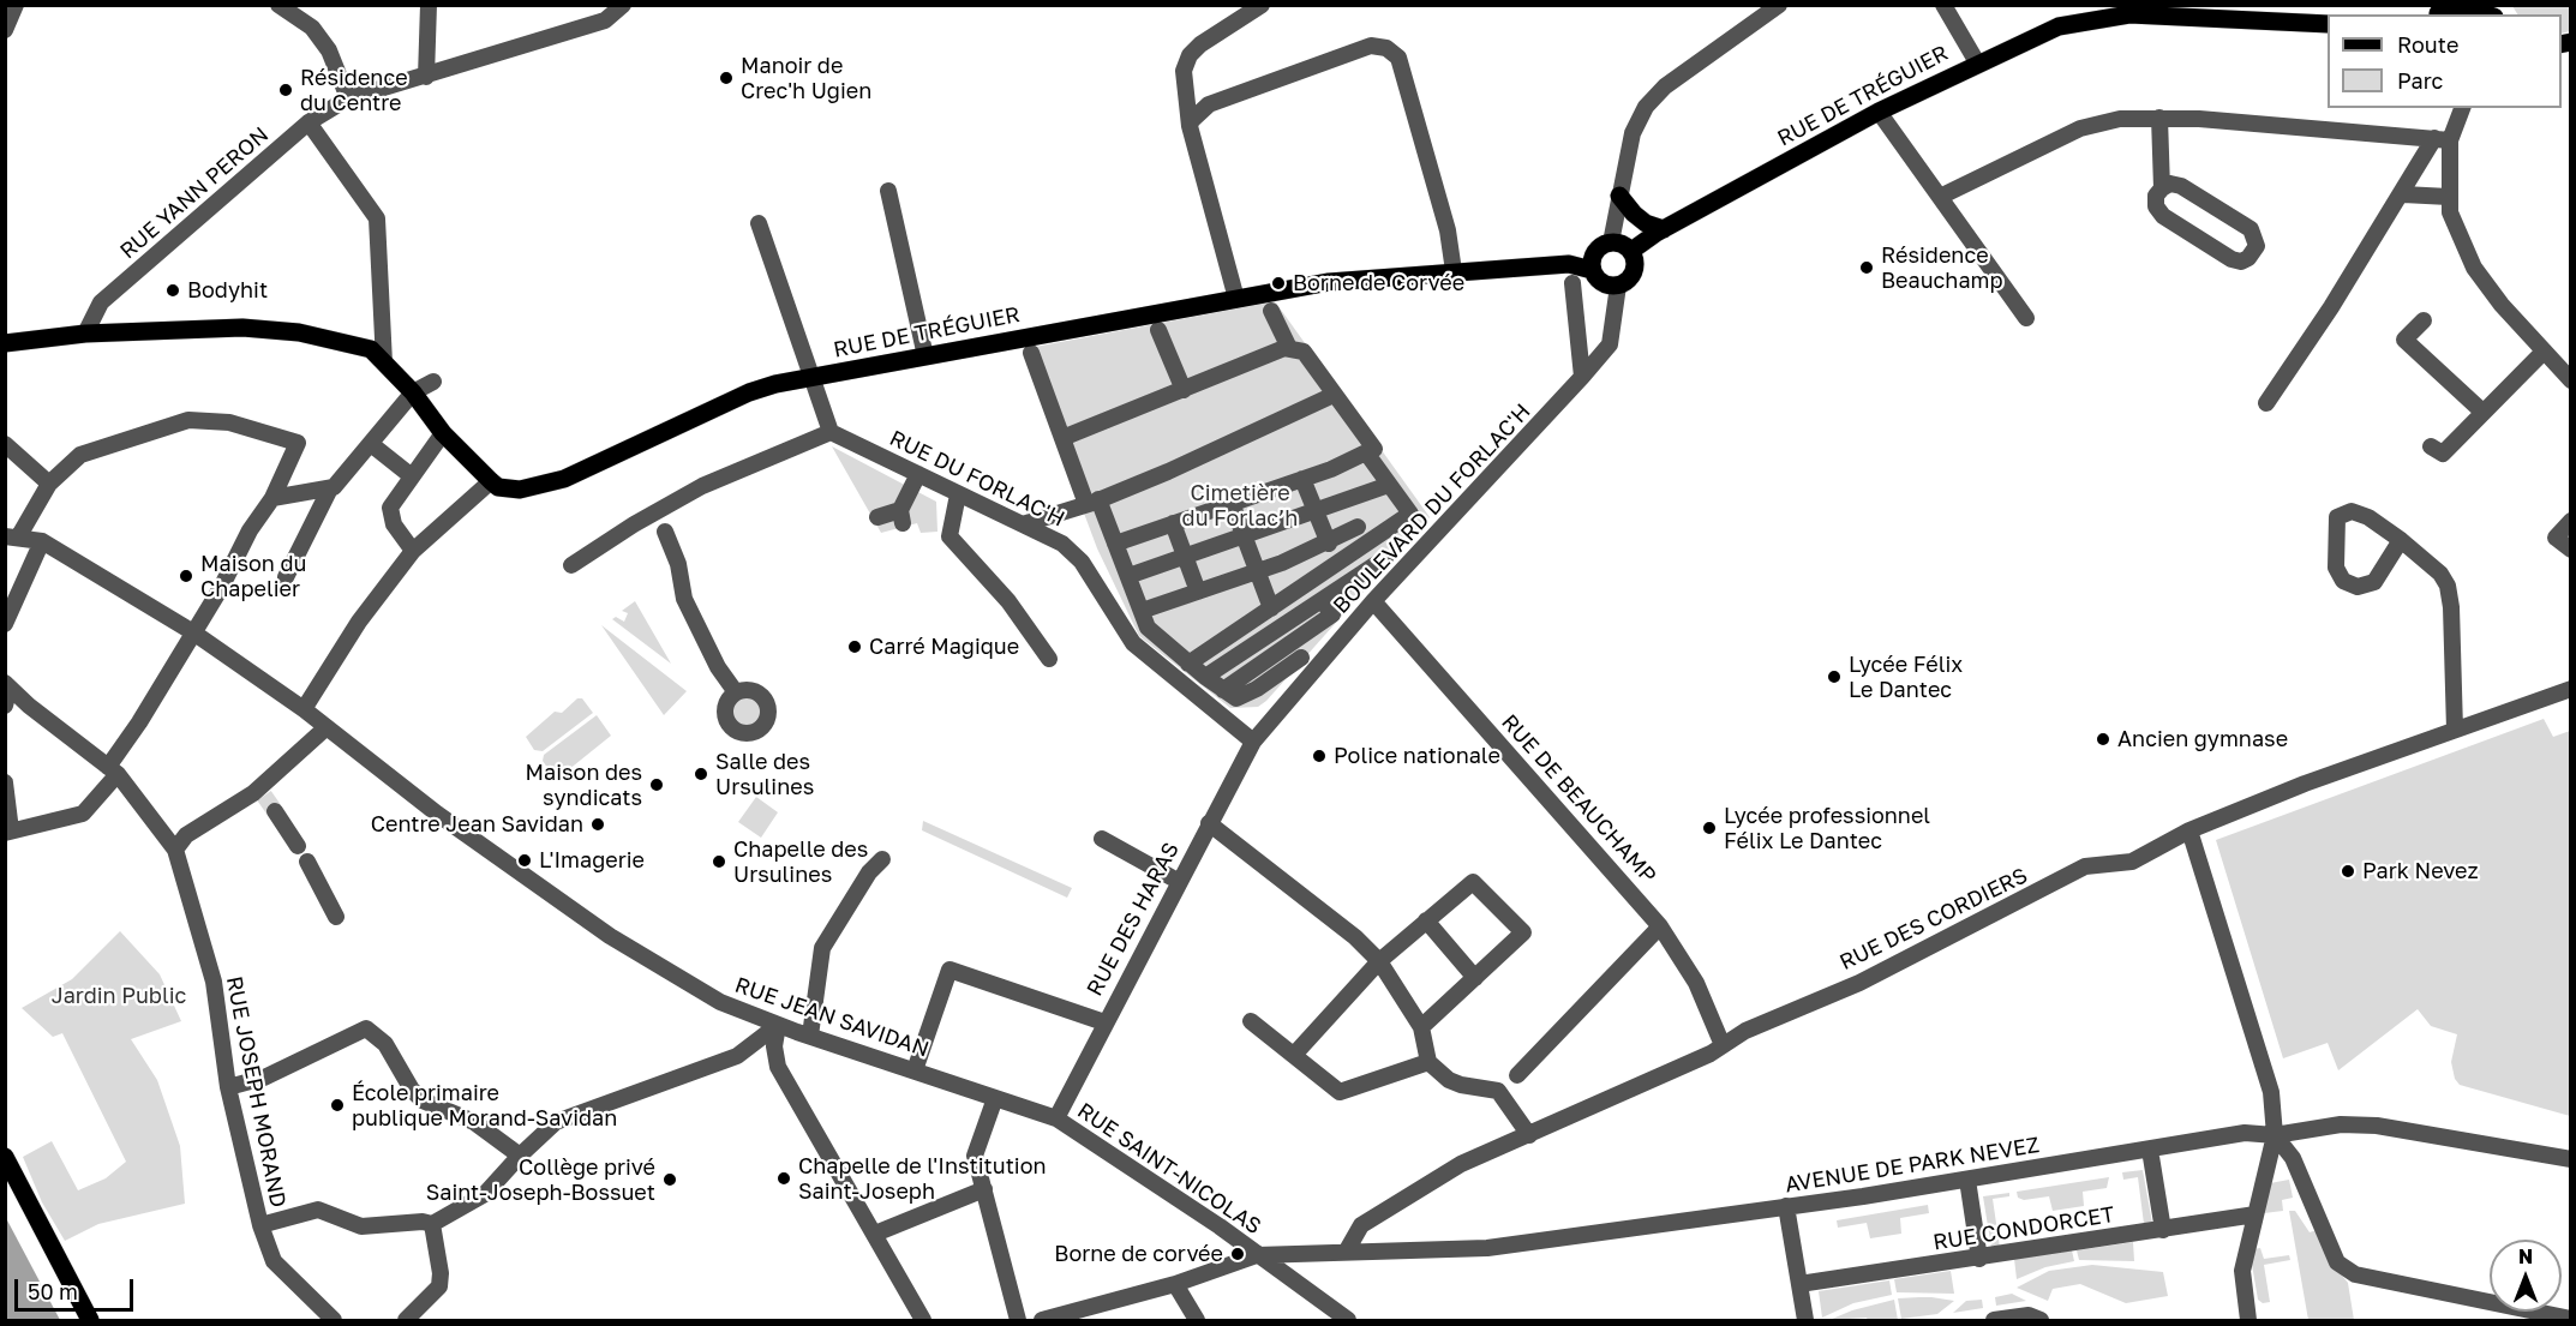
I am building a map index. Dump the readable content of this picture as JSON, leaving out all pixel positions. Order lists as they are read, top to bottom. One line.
{"streets":{"main road":["RUE DE TRÉGUIER"],"street":["RUE YANN PERON","RUE DU FORLAC'H","BOULEVARD DU FORLAC'H","RUE DE BEAUCHAMP","RUE DES HARAS","RUE DES CORDIERS","RUE JEAN SAVIDAN","RUE JOSEPH MORAND","AVENUE DE PARK NEVEZ","RUE SAINT-NICOLAS","RUE CONDORCET"]},"crossings":[["RUE DU FORLAC'H","BOULEVARD DU FORLAC'H"],["RUE DU FORLAC'H","RUE DES HARAS"],["BOULEVARD DU FORLAC'H","RUE DE BEAUCHAMP"],["BOULEVARD DU FORLAC'H","RUE DES HARAS"],["RUE DE BEAUCHAMP","RUE DES CORDIERS"],["RUE DES HARAS","RUE JEAN SAVIDAN"],["RUE DES HARAS","RUE SAINT-NICOLAS"],["RUE DES CORDIERS","AVENUE DE PARK NEVEZ"],["RUE JEAN SAVIDAN","RUE SAINT-NICOLAS"],["AVENUE DE PARK NEVEZ","RUE SAINT-NICOLAS"]],"parks":["Cimetière du Forlac’h","Jardin Public"],"places":["Manoir de Crec'h Ugien","Résidence du Centre","Résidence Beauchamp","Borne de Corvée","Bodyhit","Maison du Chapelier","Carré Magique","Lycée Félix Le Dantec","Ancien gymnase","Police nationale","Salle des Ursulines","Maison des syndicats","Centre Jean Savidan","Lycée professionnel Félix Le Dantec","L'Imagerie","Chapelle des Ursulines","Park Nevez","École primaire publique Morand-Savidan","Chapelle de l'Institution Saint-Joseph","Collège privé Saint-Joseph-Bossuet","Borne de corvée"],"legend":["Route","Parc"],"scale_bar":"50 m","north":"top"}
